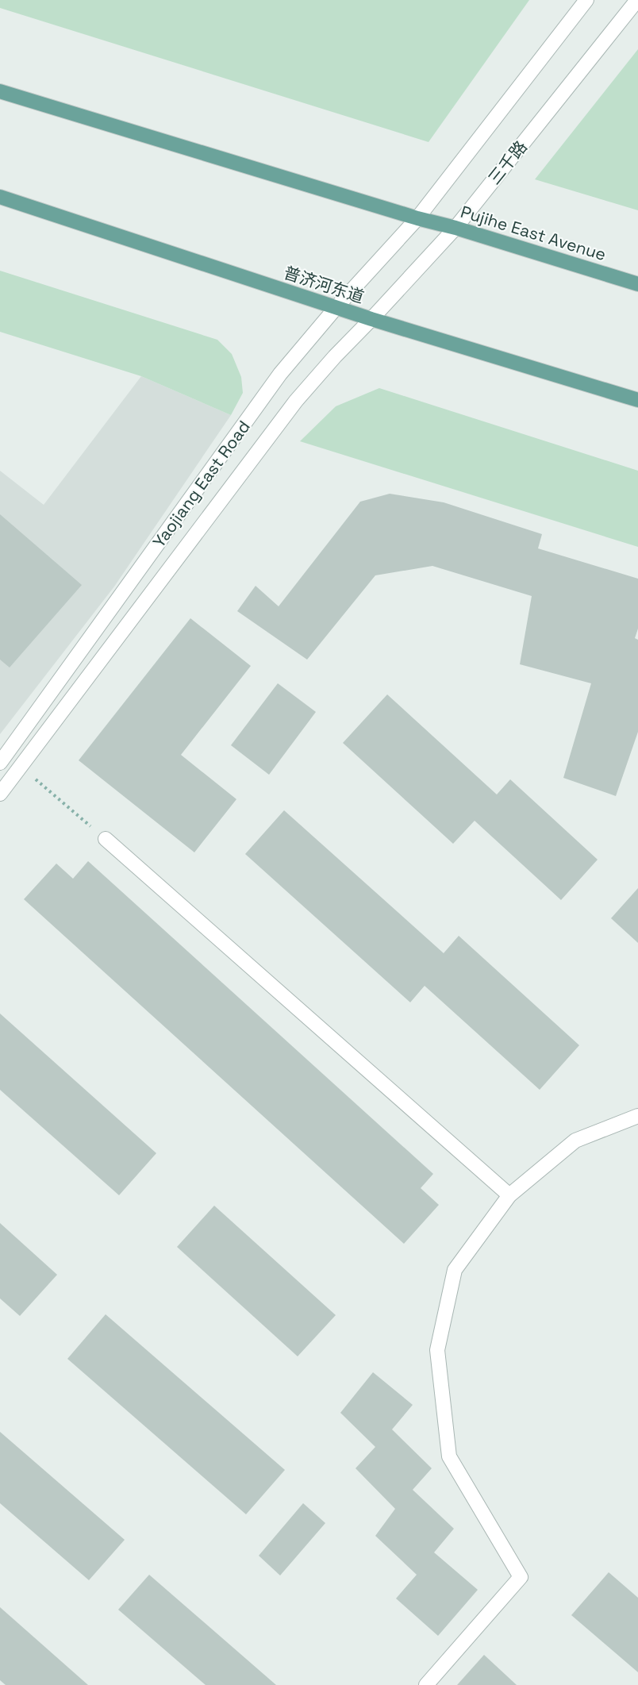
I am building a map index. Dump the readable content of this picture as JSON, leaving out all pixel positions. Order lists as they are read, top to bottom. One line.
{"streets":{"main road":["Pujihe East Avenue","普济河东道"],"street":["三千路","Yaojiang East Road"]},"crossings":[["三千路","Pujihe East Avenue"],["三千路","普济河东道"],["三千路","Yaojiang East Road"],["Pujihe East Avenue","Yaojiang East Road"],["普济河东道","Yaojiang East Road"]]}
